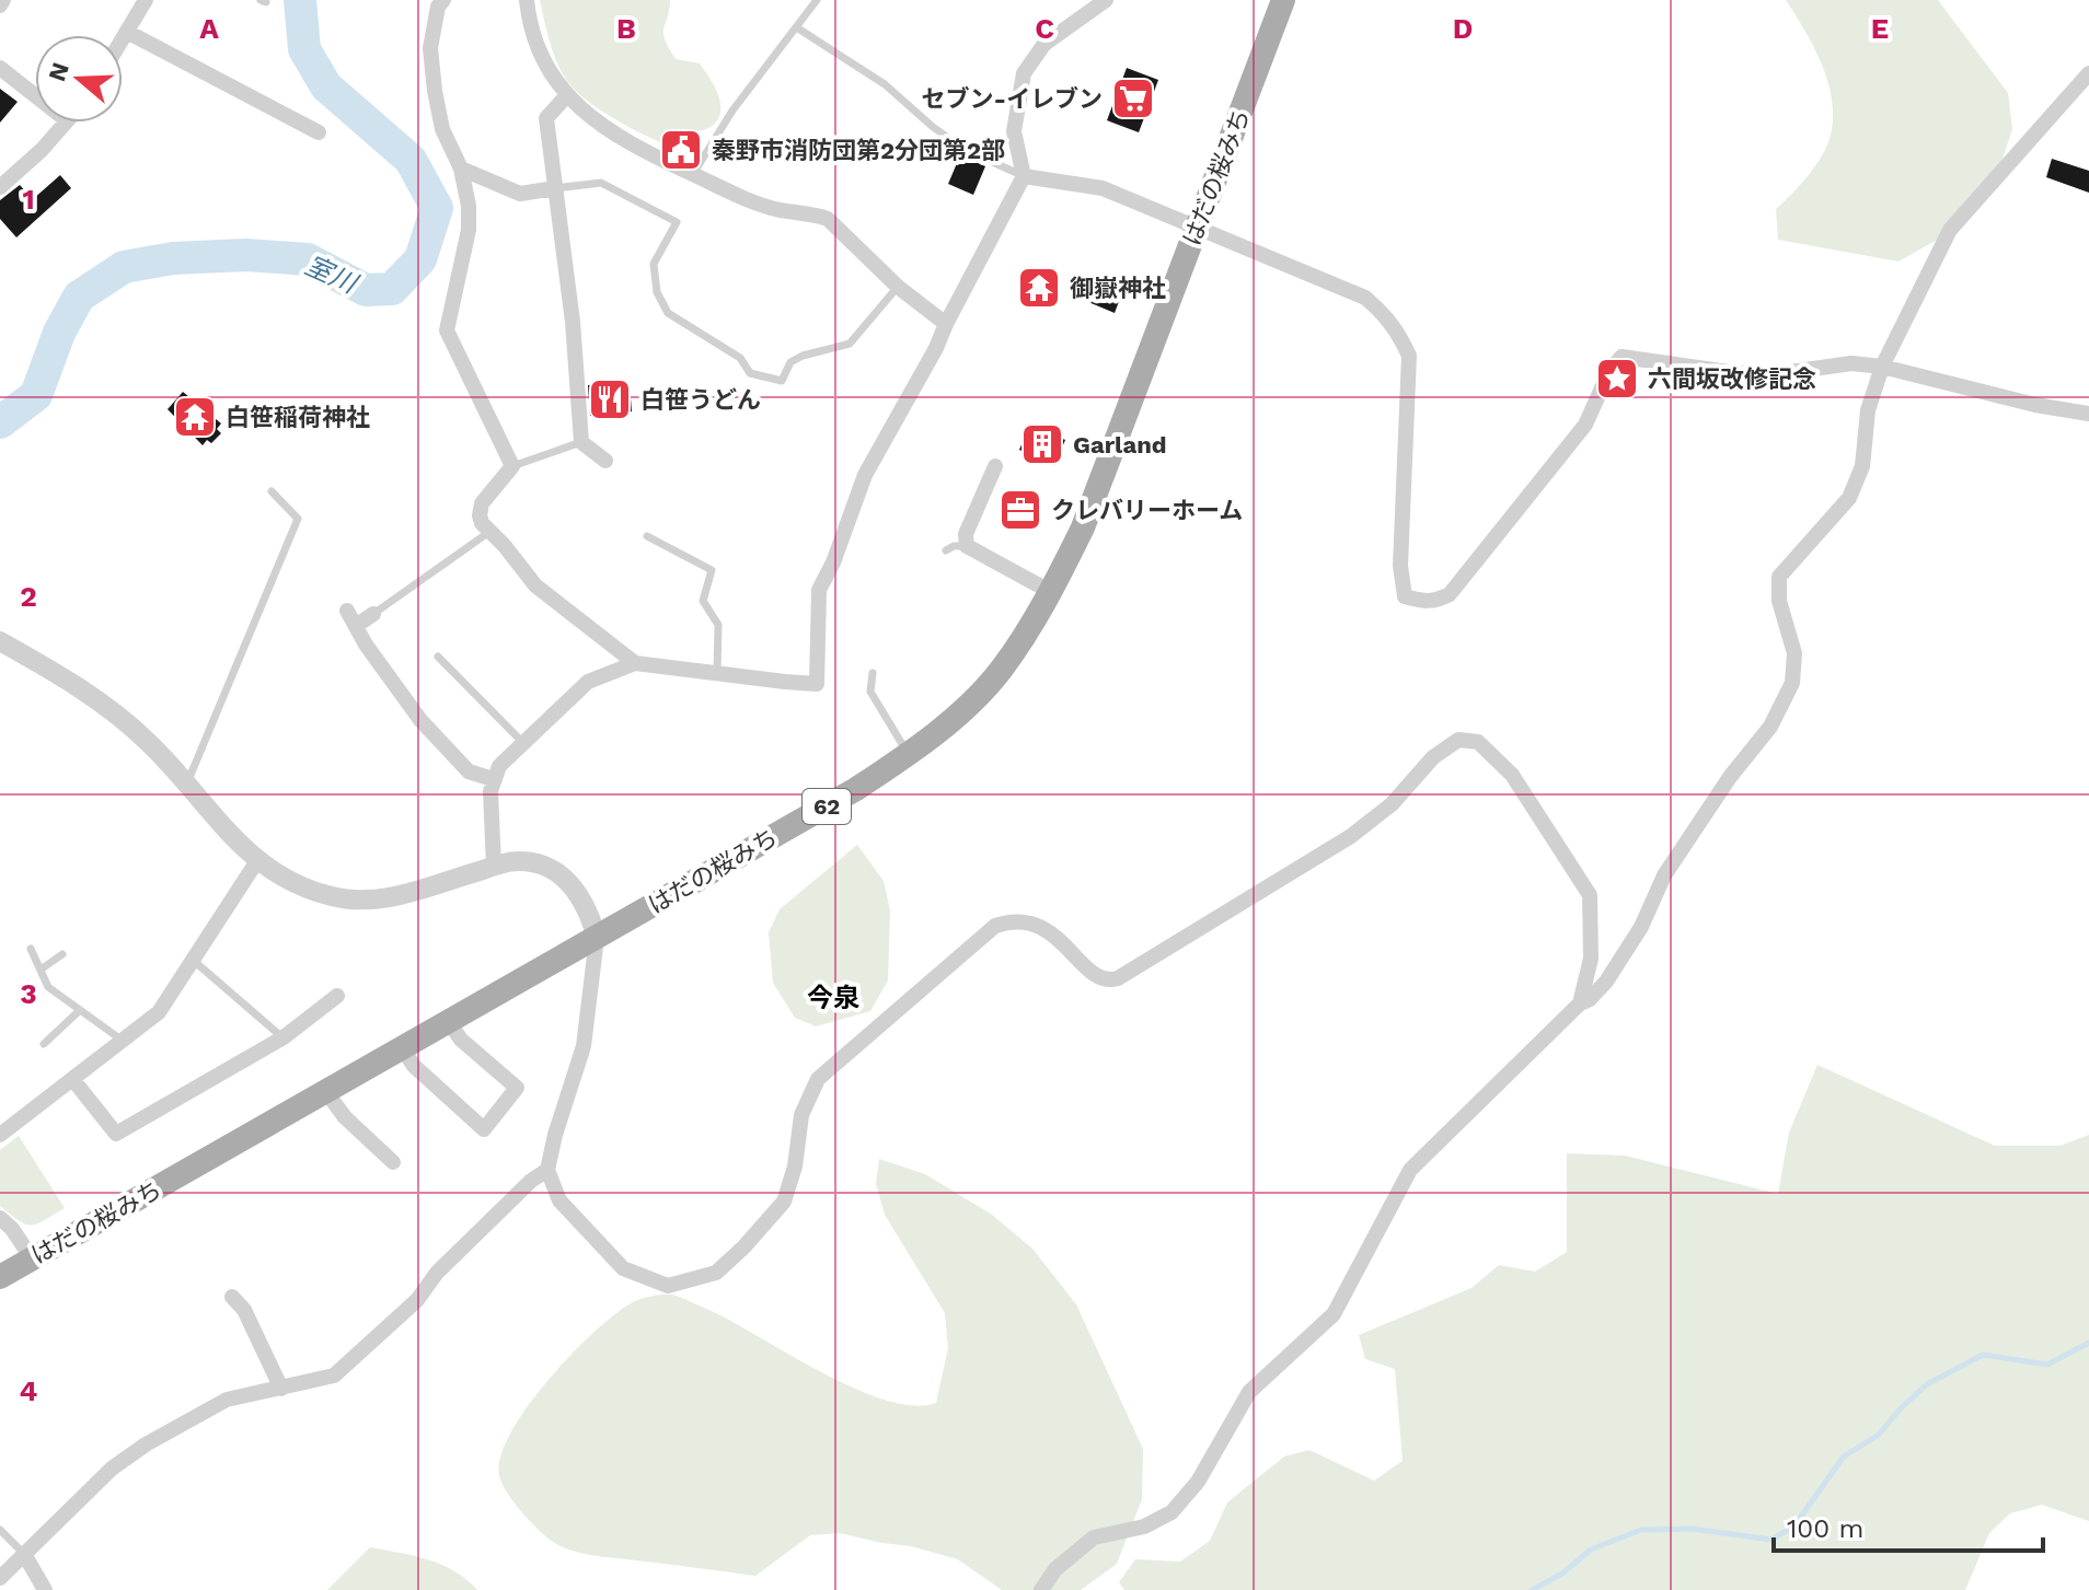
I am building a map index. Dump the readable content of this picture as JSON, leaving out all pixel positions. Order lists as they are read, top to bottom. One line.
{"streets":{"main road":["はだの桜みち","62"]},"districts":["今泉"],"water":["室川"],"places":{"supermarket":["セブン-イレブン"],"public building":["秦野市消防団第2分団第2部"],"temple":["御嶽神社","白笹稲荷神社"],"place":["六間坂改修記念"],"restaurant":["白笹うどん"],"building":["Garland"],"office":["クレバリーホーム"]},"scale_bar":"100 m","north":"left","grid":{"columns":["A","B","C","D","E"],"rows":["1","2","3","4"]}}
